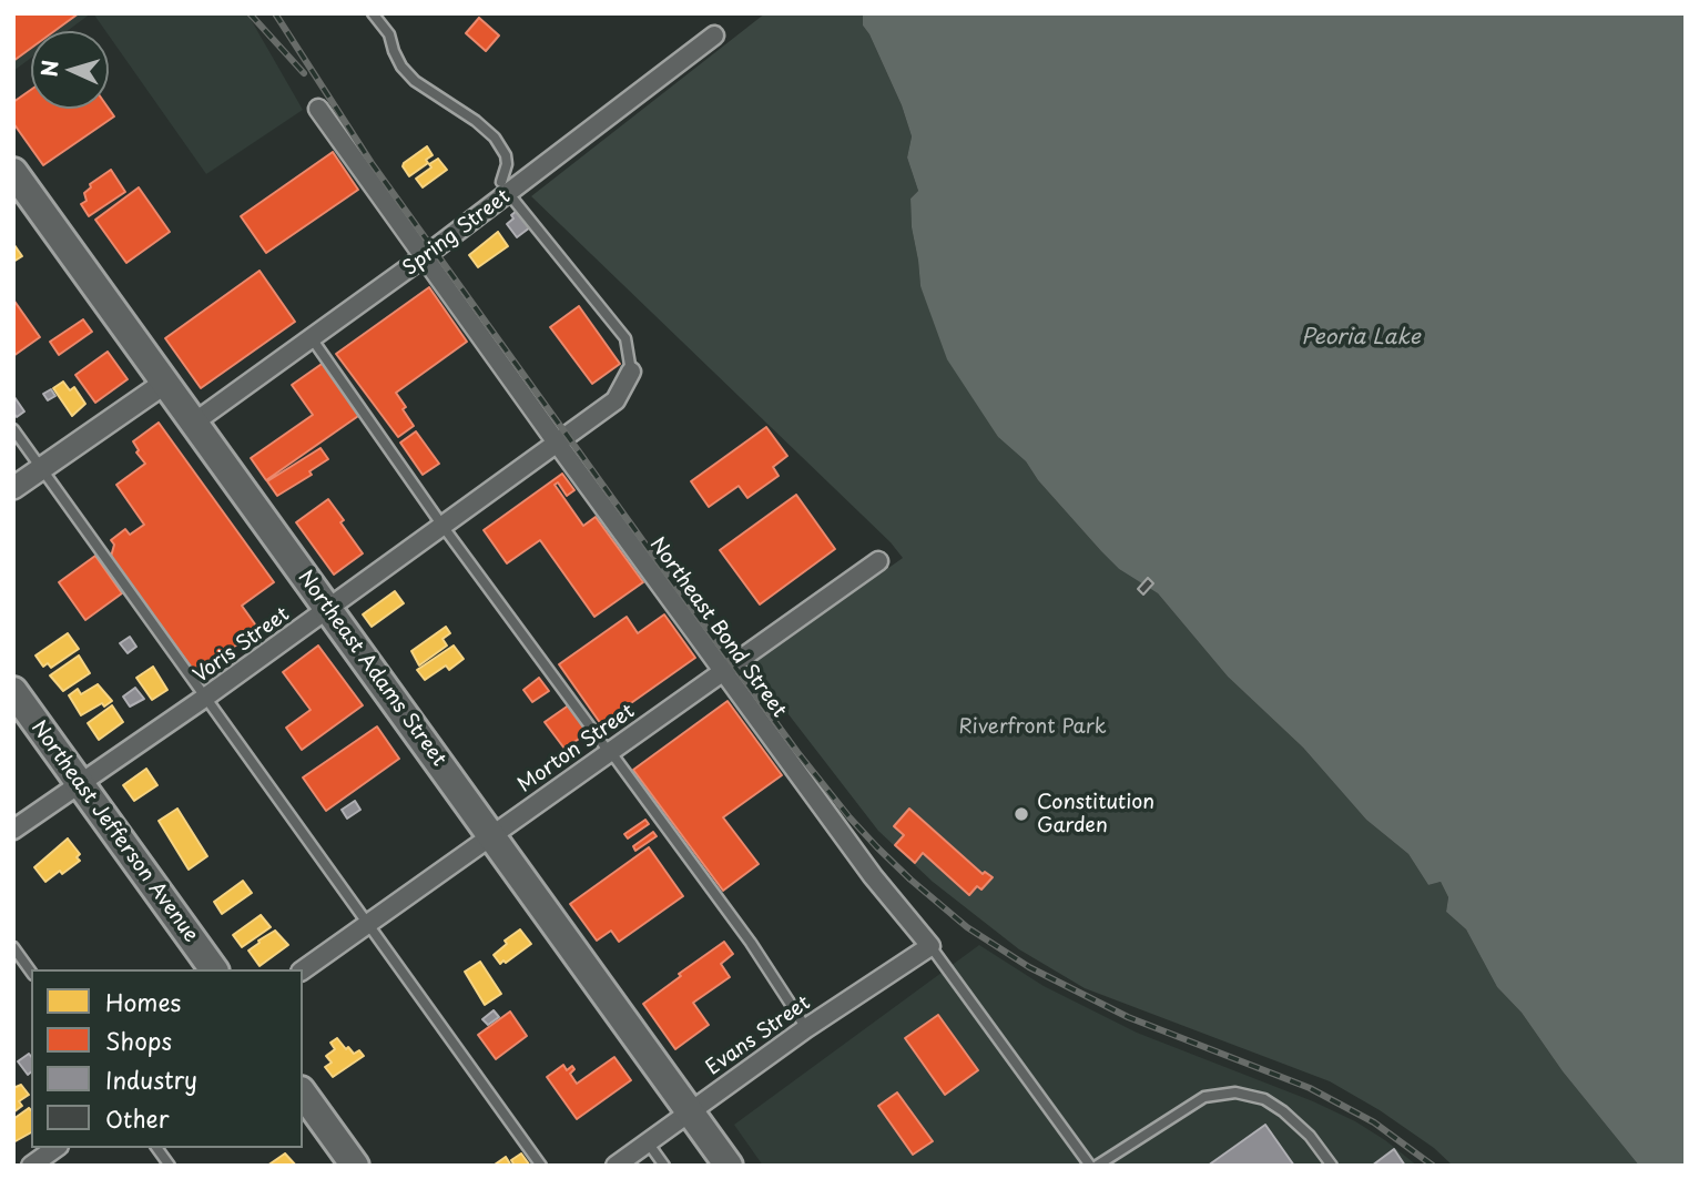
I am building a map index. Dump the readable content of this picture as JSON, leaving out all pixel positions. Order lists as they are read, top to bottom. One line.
{"streets":{"main road":["Northeast Adams Street","Northeast Jefferson Avenue"],"street":["Spring Street","Northeast Bond Street","Voris Street","Morton Street","Evans Street"]},"crossings":[["Spring Street","Northeast Bond Street"],["Spring Street","Northeast Adams Street"],["Northeast Bond Street","Voris Street"],["Northeast Bond Street","Morton Street"],["Northeast Bond Street","Evans Street"],["Voris Street","Northeast Adams Street"],["Voris Street","Northeast Jefferson Avenue"],["Northeast Adams Street","Morton Street"],["Northeast Adams Street","Evans Street"]],"water":["Peoria Lake"],"parks":["Riverfront Park"],"places":["Constitution Garden"],"legend":["Homes","Shops","Industry","Other"],"north":"left"}
